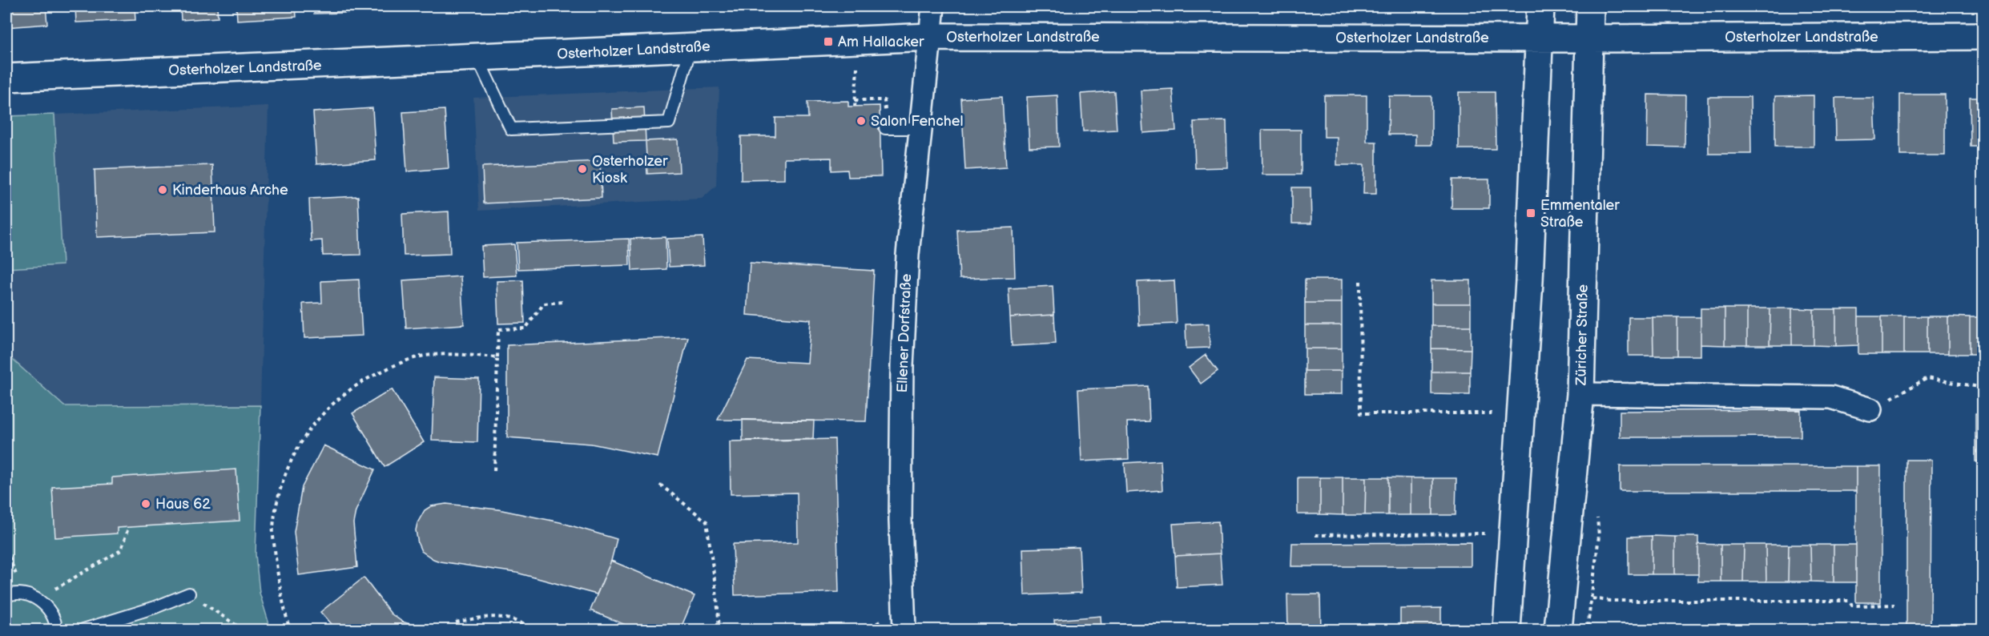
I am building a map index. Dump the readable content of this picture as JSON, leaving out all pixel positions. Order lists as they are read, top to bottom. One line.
{"streets":{"main road":["Osterholzer Landstraße","Züricher Straße"],"street":["Ellener Dorfstraße"]},"crossings":[["Osterholzer Landstraße","Ellener Dorfstraße"],["Osterholzer Landstraße","Züricher Straße"]],"places":{"transit":["Am Hallacker","Emmentaler Straße"],"other":["Salon Fenchel","Osterholzer Kiosk","Kinderhaus Arche","Haus 62"]}}
